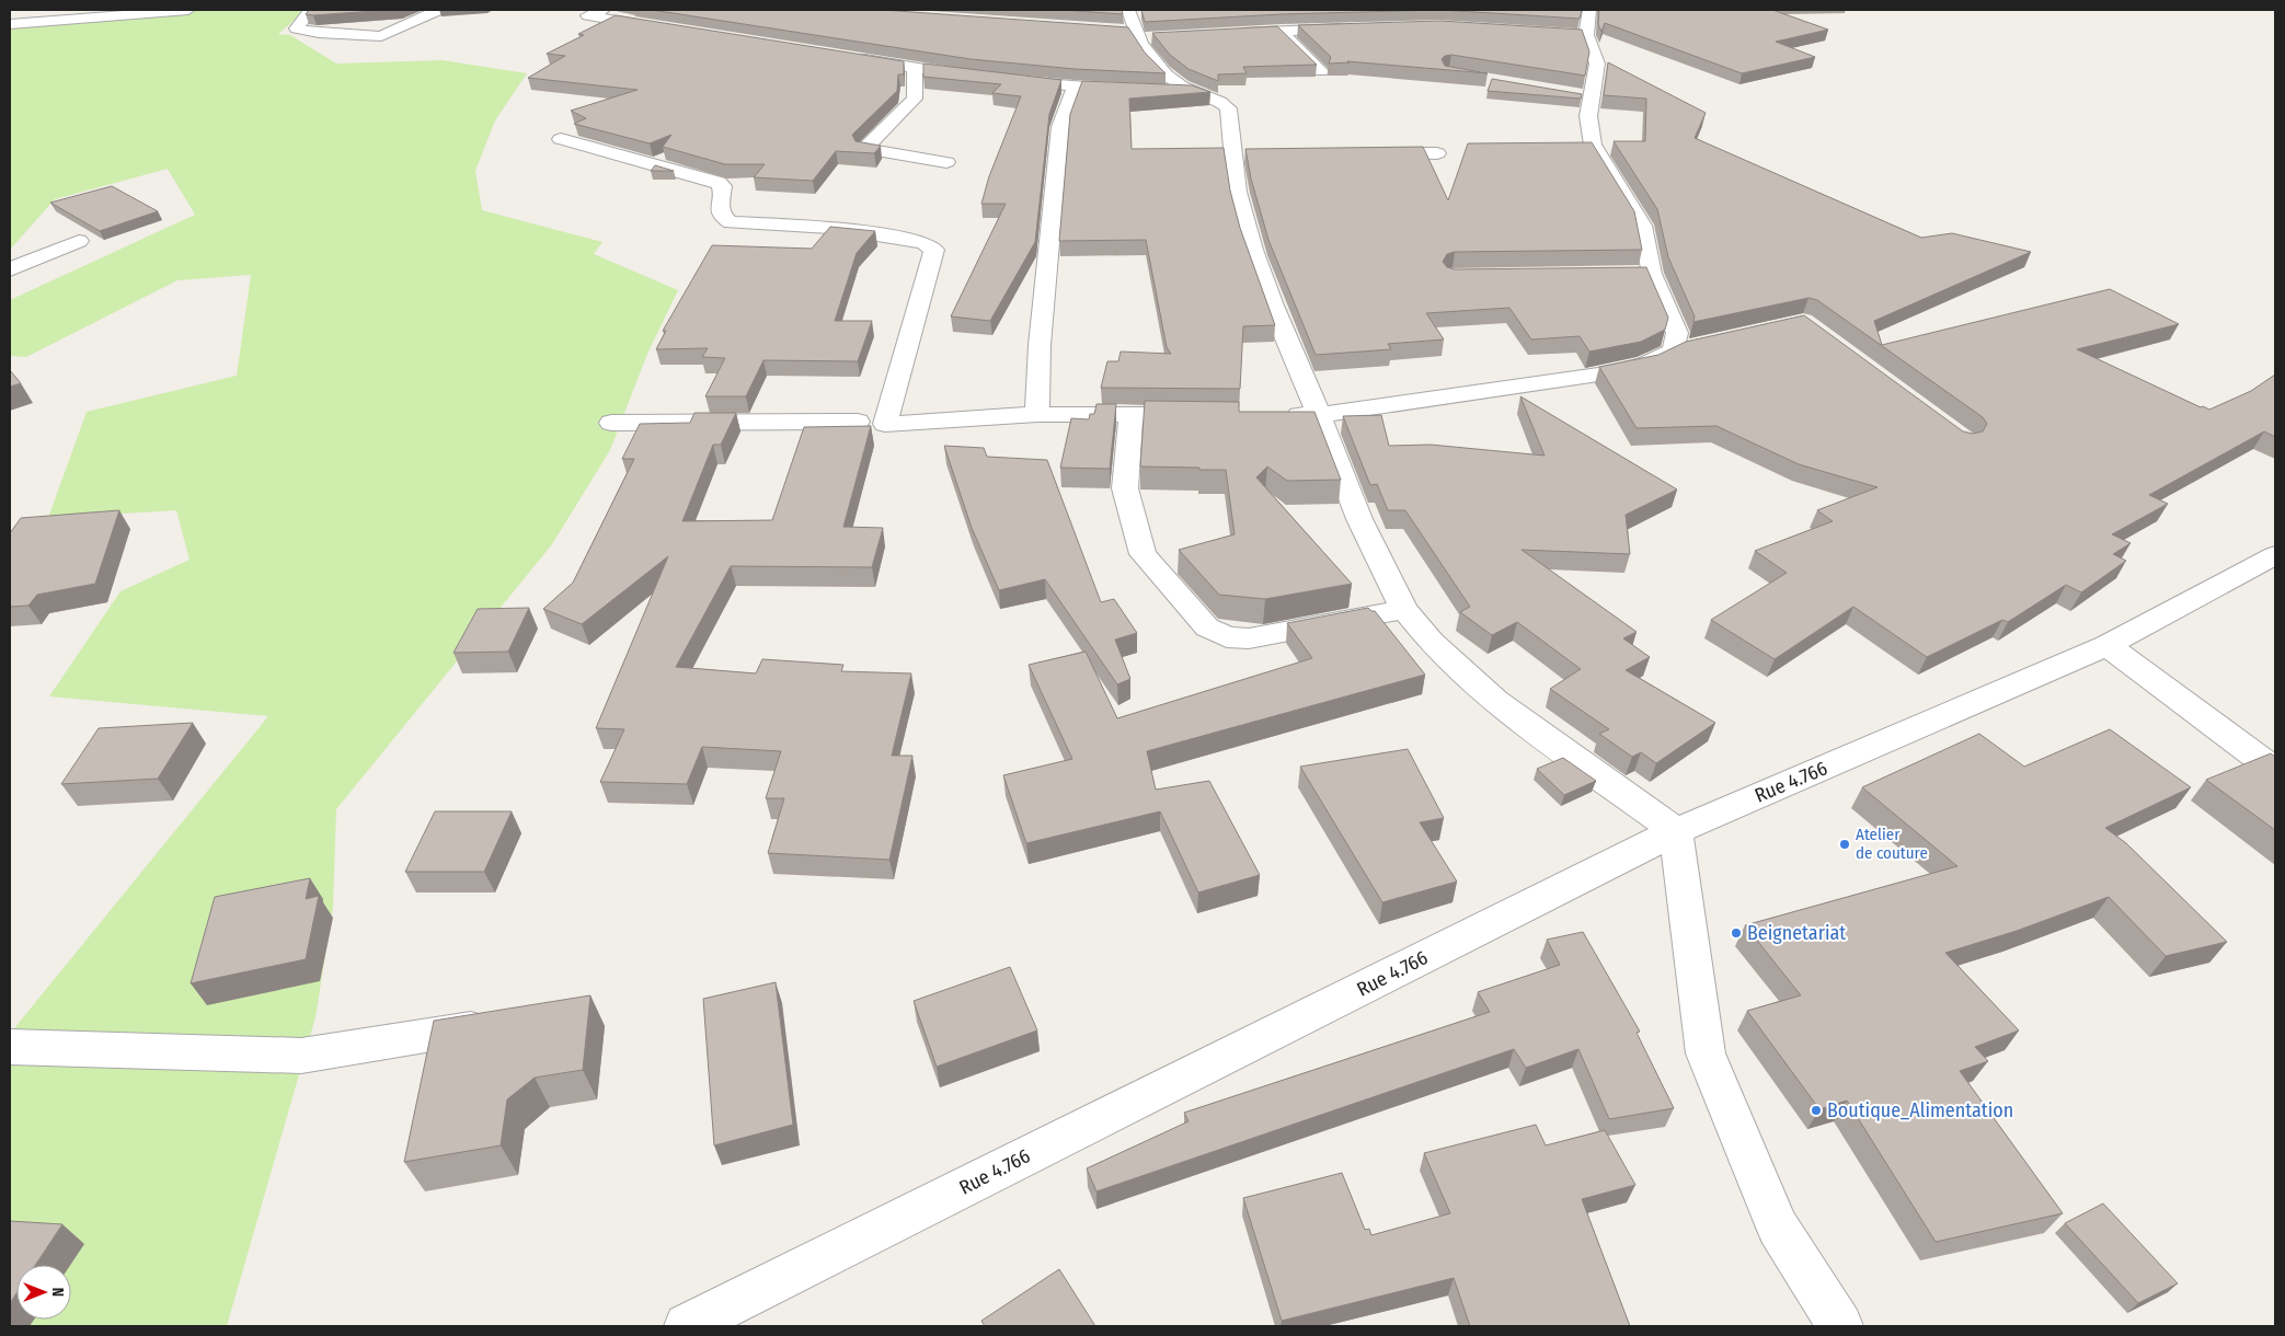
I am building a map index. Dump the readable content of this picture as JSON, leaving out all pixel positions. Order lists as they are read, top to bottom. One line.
{"streets":{"street":["Rue 4.766"]},"places":["Atelier de couture","Beignetariat","Boutique_Alimentation"],"north":"right"}
